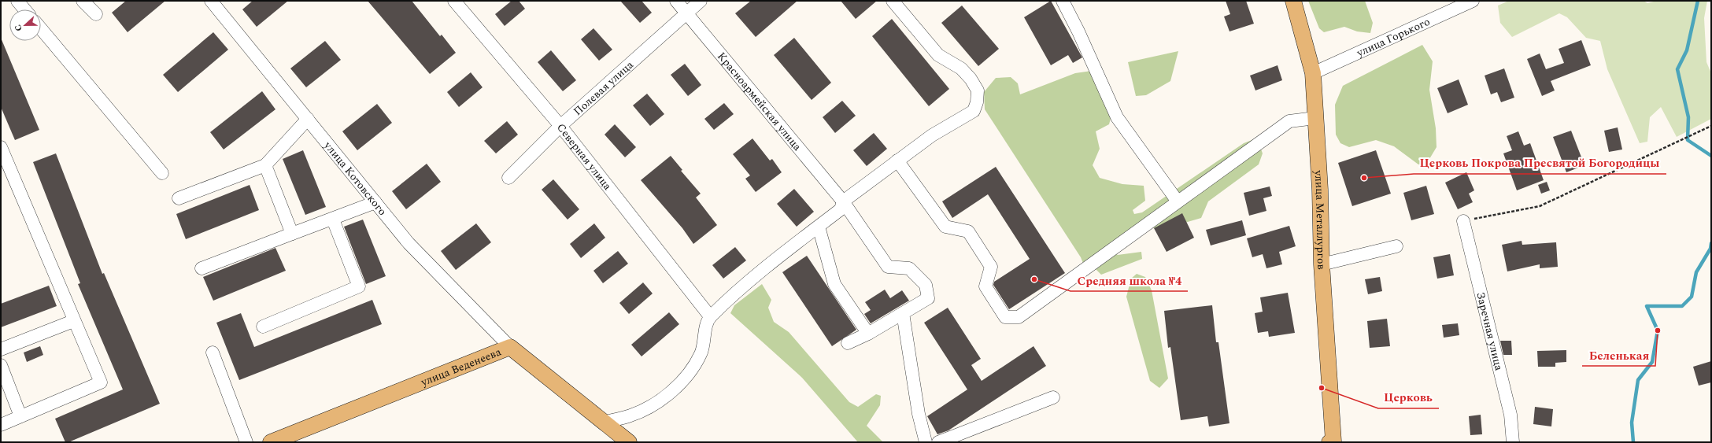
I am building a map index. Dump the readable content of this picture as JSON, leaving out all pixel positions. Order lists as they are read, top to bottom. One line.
{"streets":{"main road":["улица Металлургов","улица Веденеева"],"street":["улица Горького","Полевая улица","Красноармейская улица","Северная улица","улица Котовского","Заречная улица"]},"crossings":[["улица Горького","улица Металлургов"],["Полевая улица","Красноармейская улица"],["Полевая улица","Северная улица"],["улица Котовского","улица Веденеева"]],"places":["Церковь Покрова Пресвятой Богородицы","Средняя школа №4","Беленькая","Церковь"],"north":"left"}
